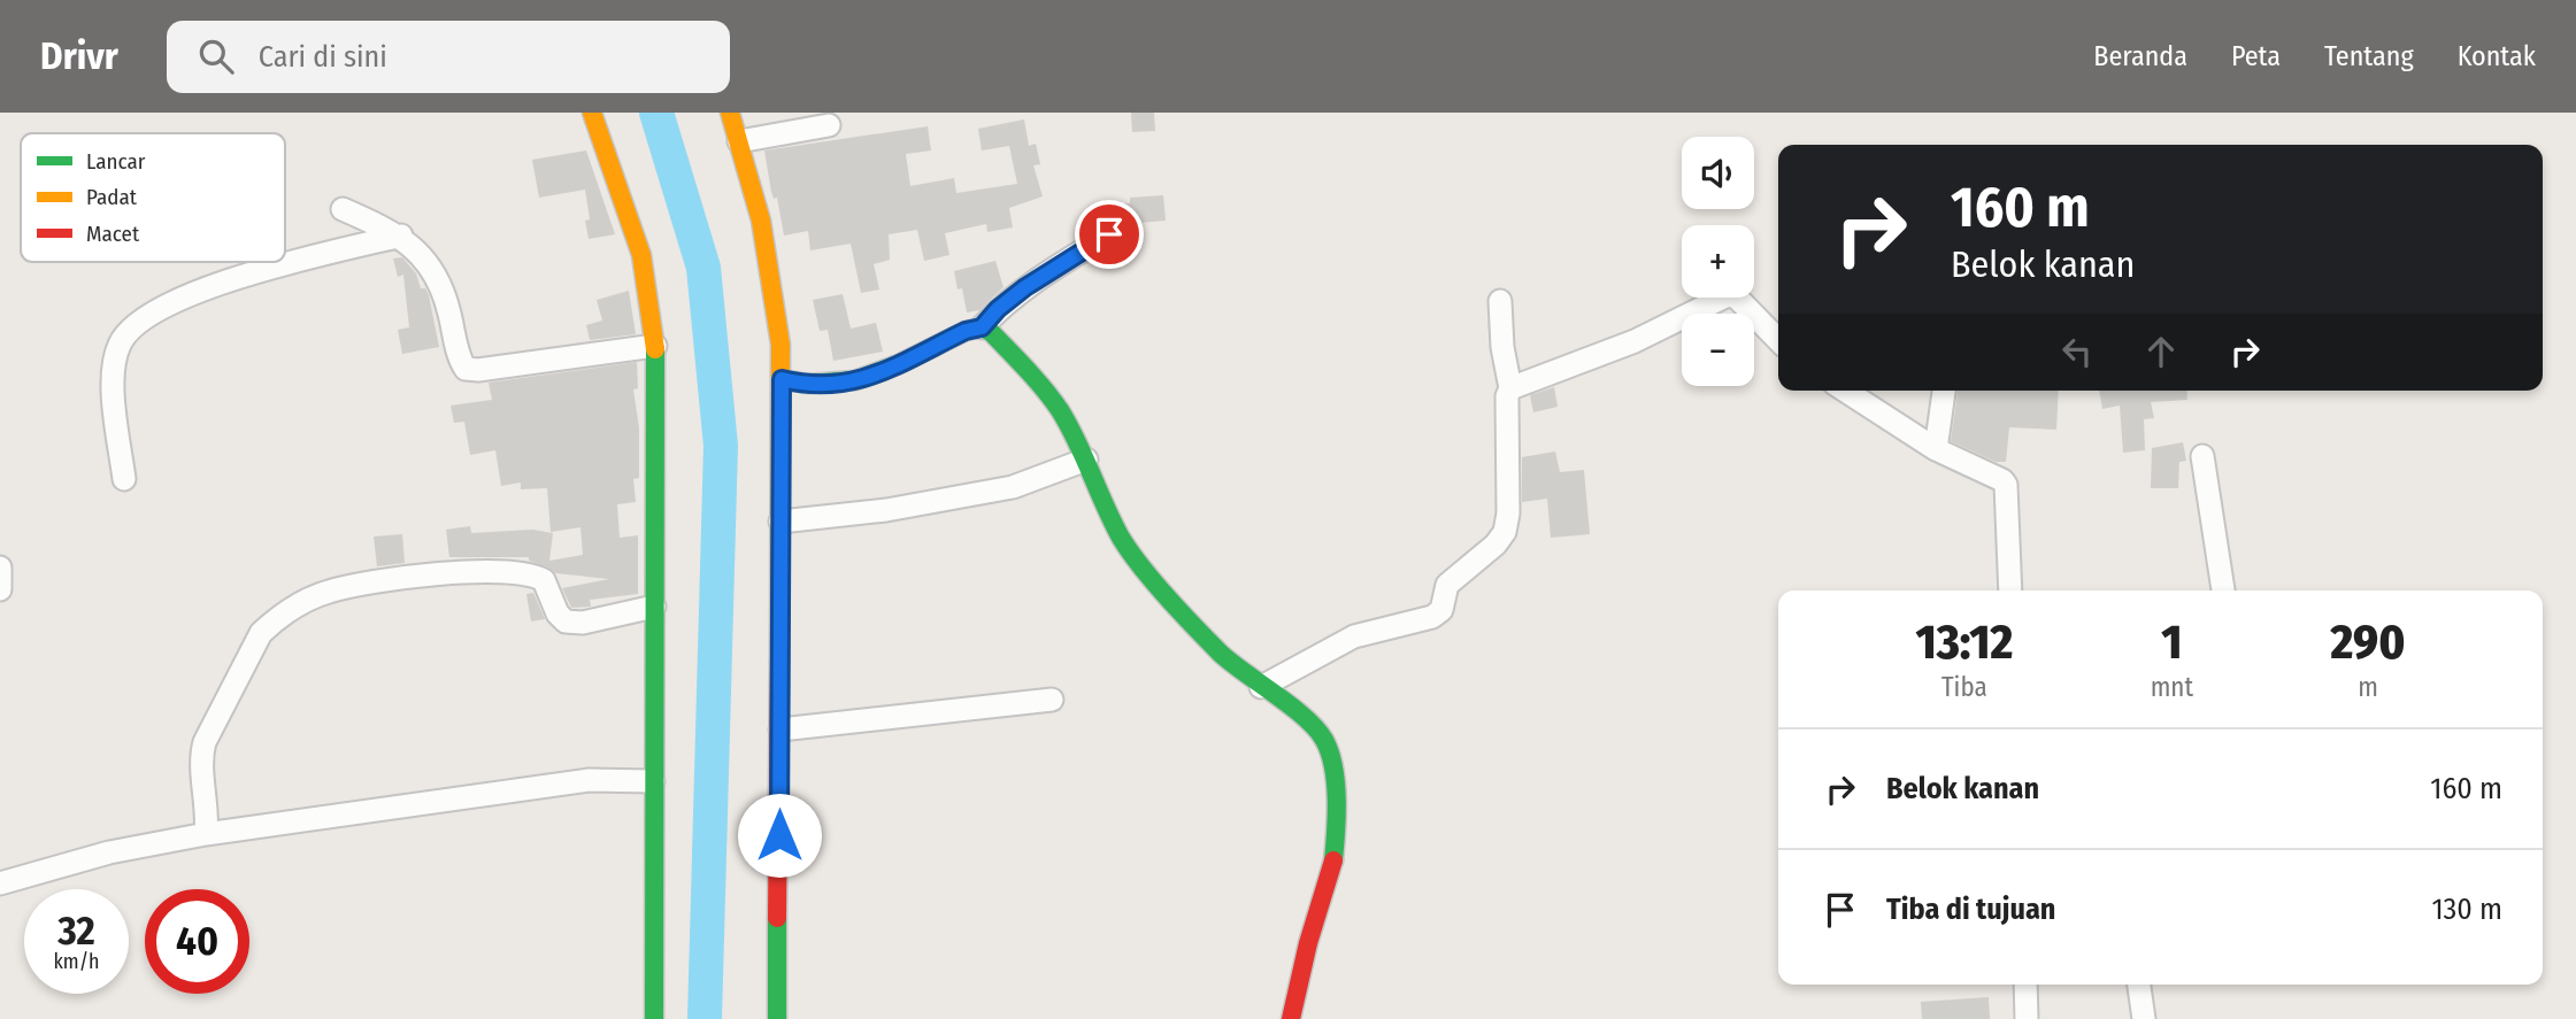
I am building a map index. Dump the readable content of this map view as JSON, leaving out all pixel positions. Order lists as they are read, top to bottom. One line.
{"legend":["Lancar","Padat","Macet"],"page":{"header":"Drivr","search":"Cari di sini","nav":["Beranda","Peta","Tentang","Kontak"],"map_buttons":["+","−"],"turn":["160 m","Belok kanan"],"eta":["13:12","Tiba","1","mnt","290","m"],"list":[{"name":"Belok kanan","value":"160 m"},{"name":"Tiba di tujuan","value":"130 m"}],"speed":"32 km/h","limit":"40"}}
